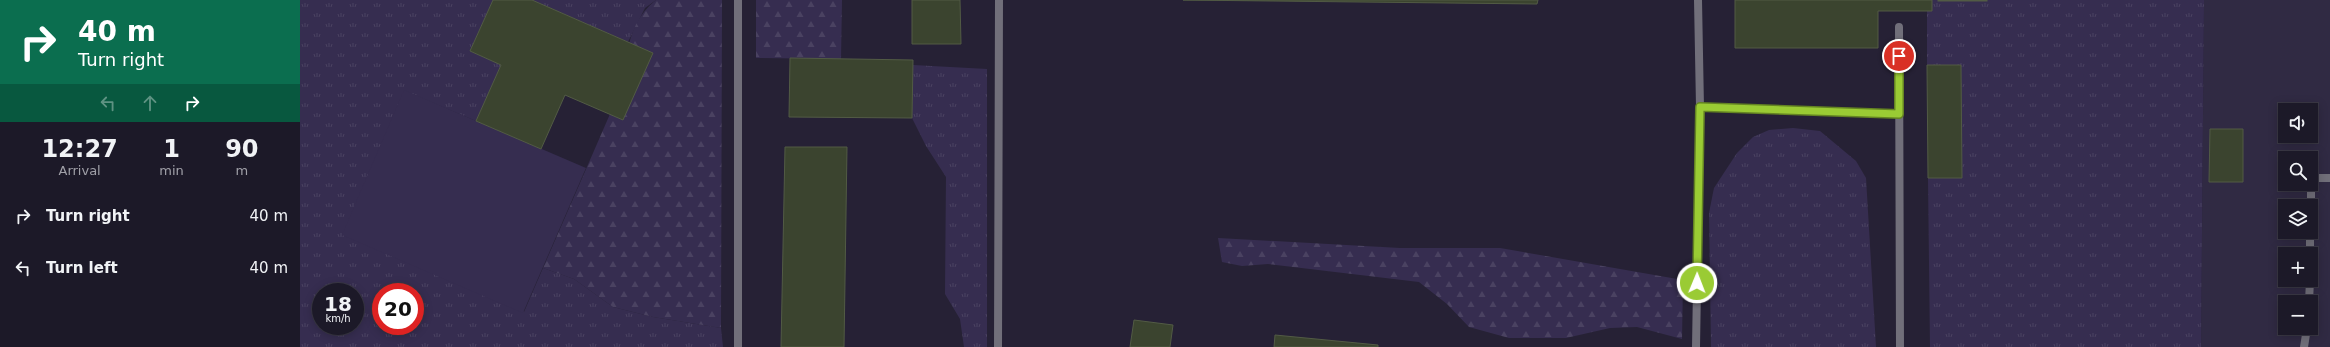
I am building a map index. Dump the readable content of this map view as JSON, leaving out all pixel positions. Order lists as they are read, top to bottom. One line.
{"page":{"turn":["40 m","Turn right"],"map_buttons":["+","−"],"eta":["12:27","Arrival","1","min","90","m"],"list":[{"name":"Turn right","value":"40 m"},{"name":"Turn left","value":"40 m"}],"speed":"18 km/h","limit":"20"}}
